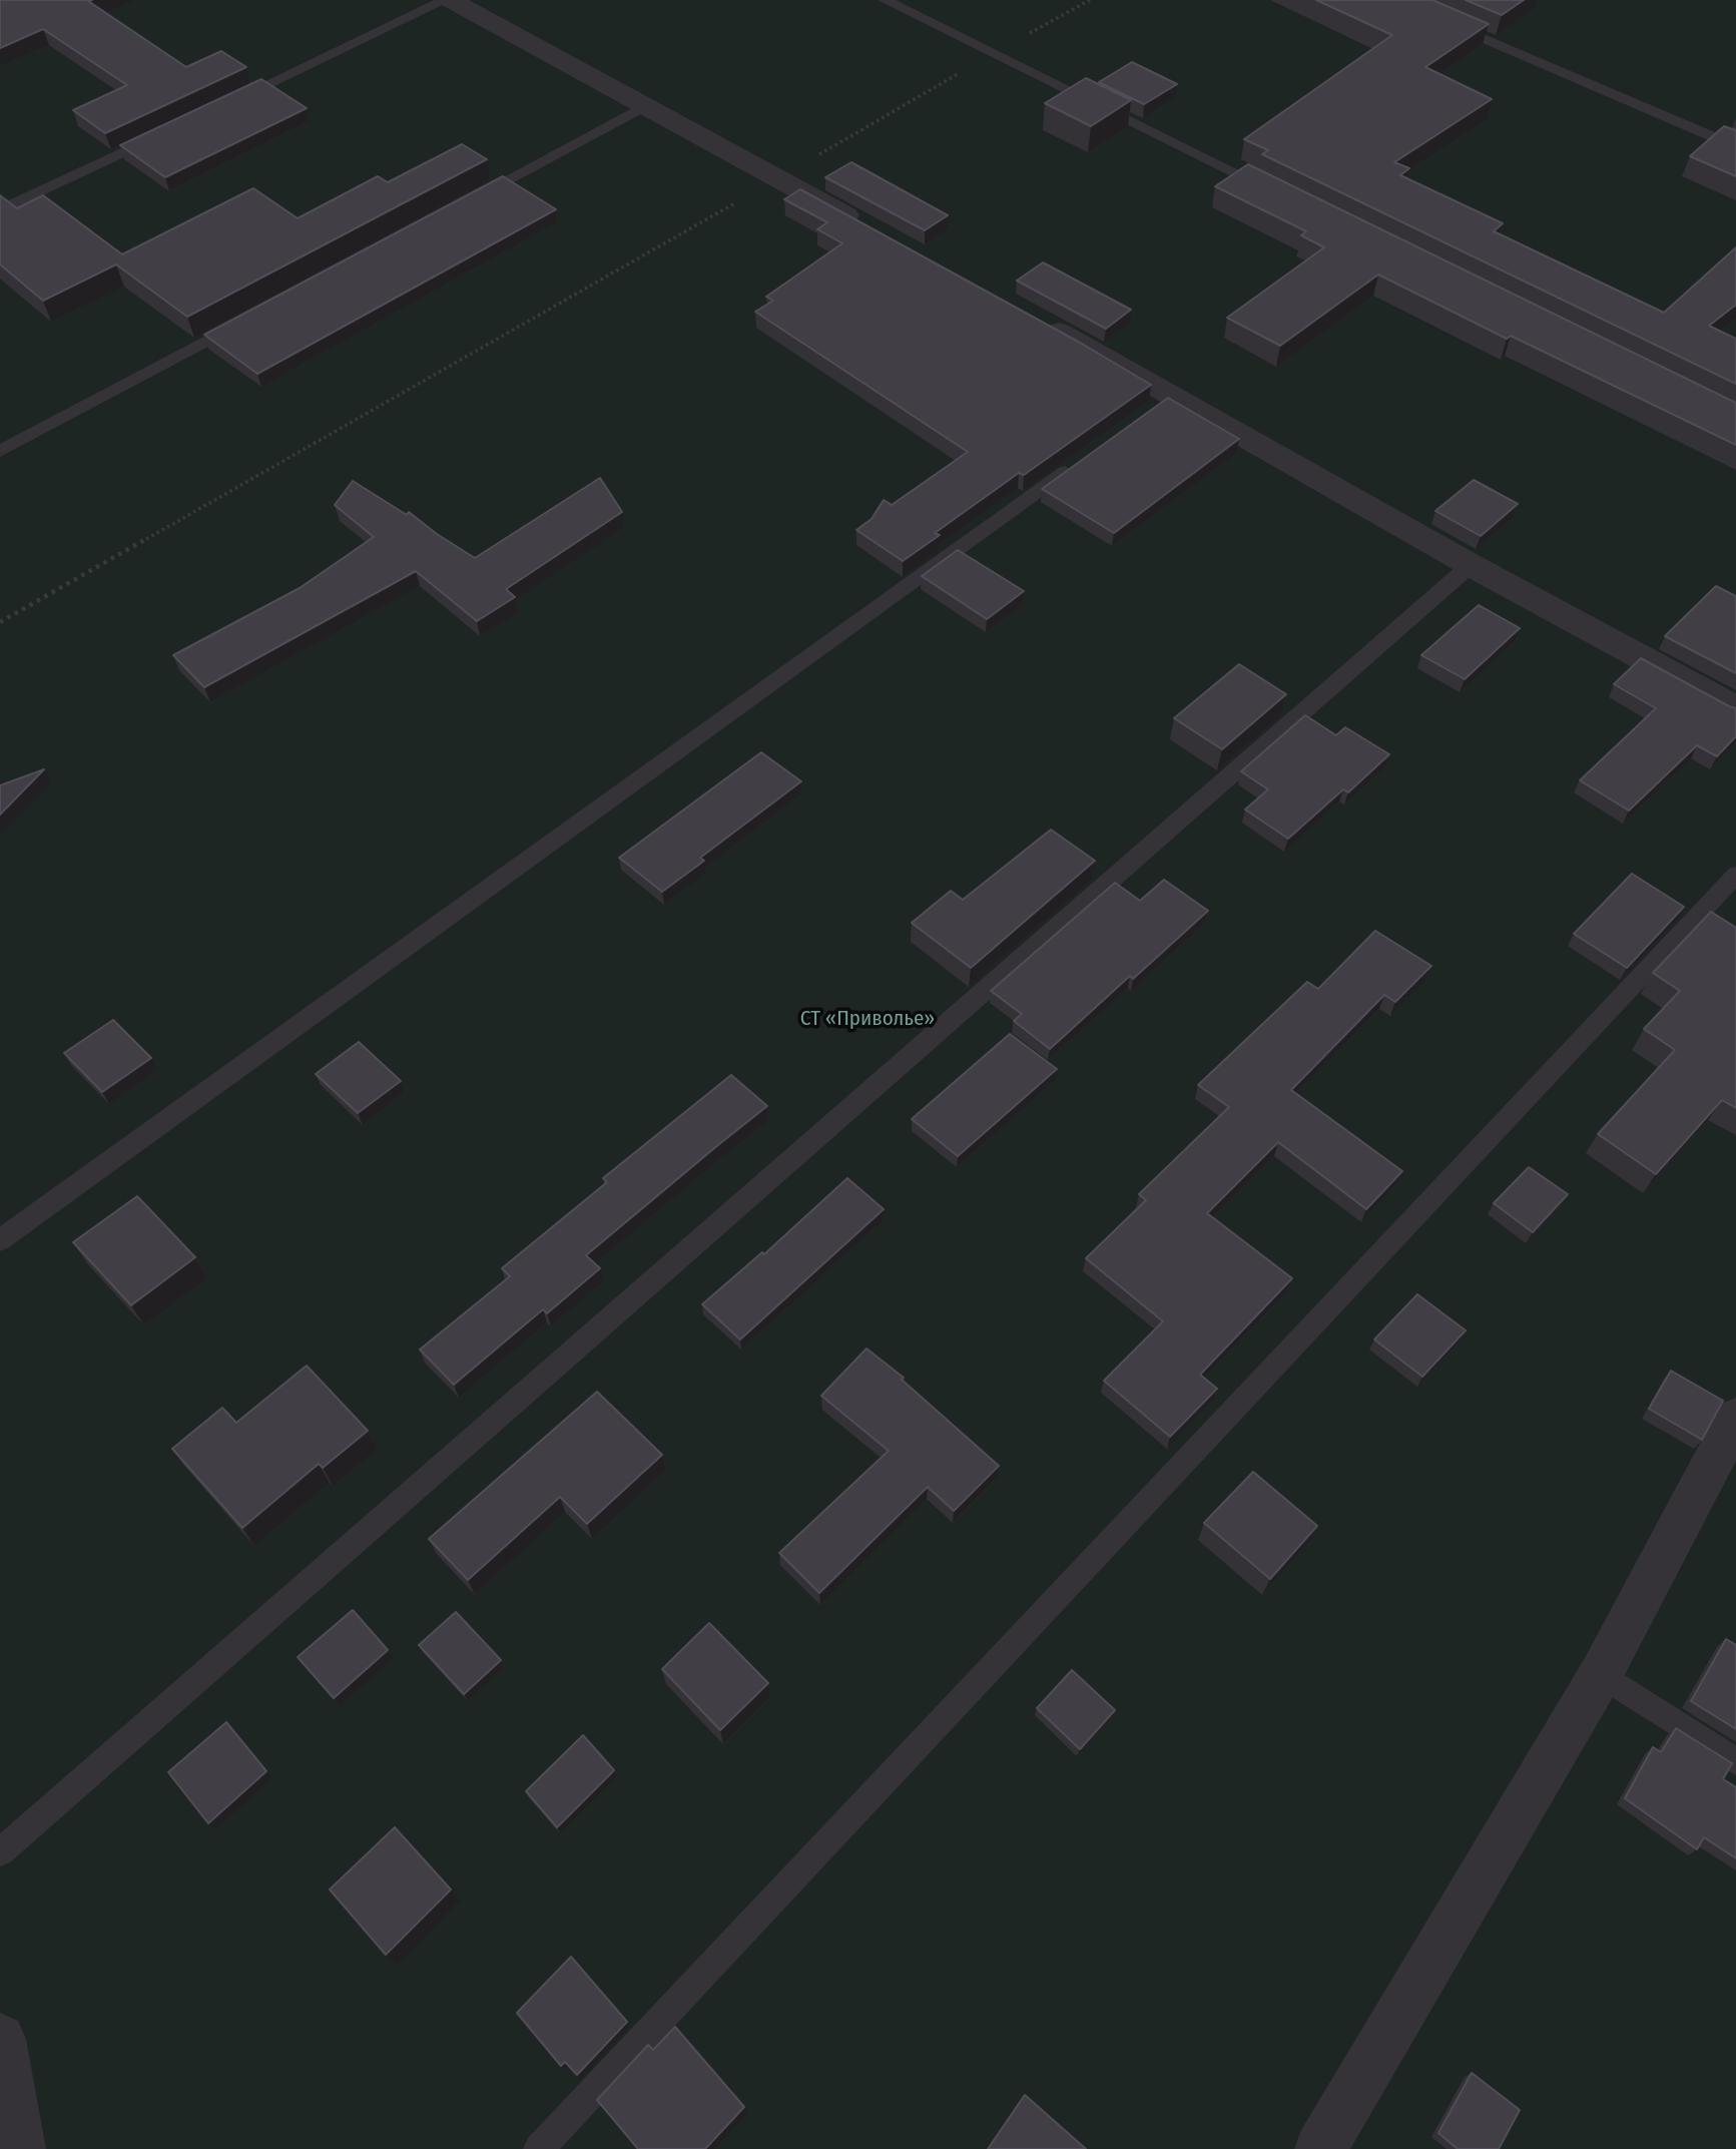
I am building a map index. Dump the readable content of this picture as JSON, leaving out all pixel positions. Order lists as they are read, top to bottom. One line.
{"parks":["СТ «Приволье»"]}
